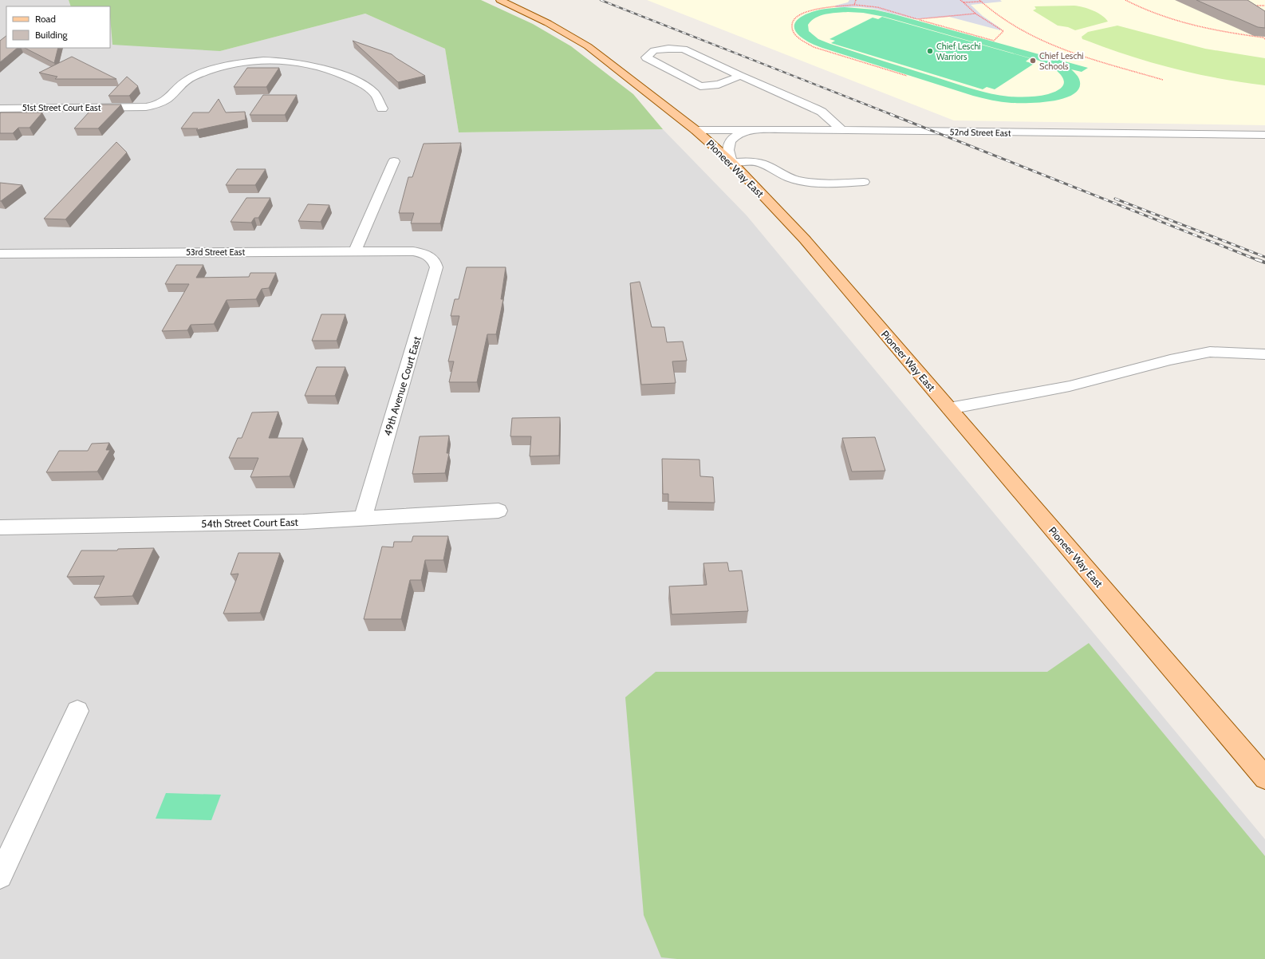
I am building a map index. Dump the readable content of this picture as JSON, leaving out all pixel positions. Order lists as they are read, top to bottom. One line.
{"streets":{"main road":["Pioneer Way East"],"street":["51st Street Court East","52nd Street East","53rd Street East","49th Avenue Court East","54th Street Court East"]},"crossings":[["52nd Street East","Pioneer Way East"],["53rd Street East","49th Avenue Court East"],["49th Avenue Court East","54th Street Court East"]],"places":["Chief Leschi Warriors","Chief Leschi Schools"],"legend":["Road","Building"]}
